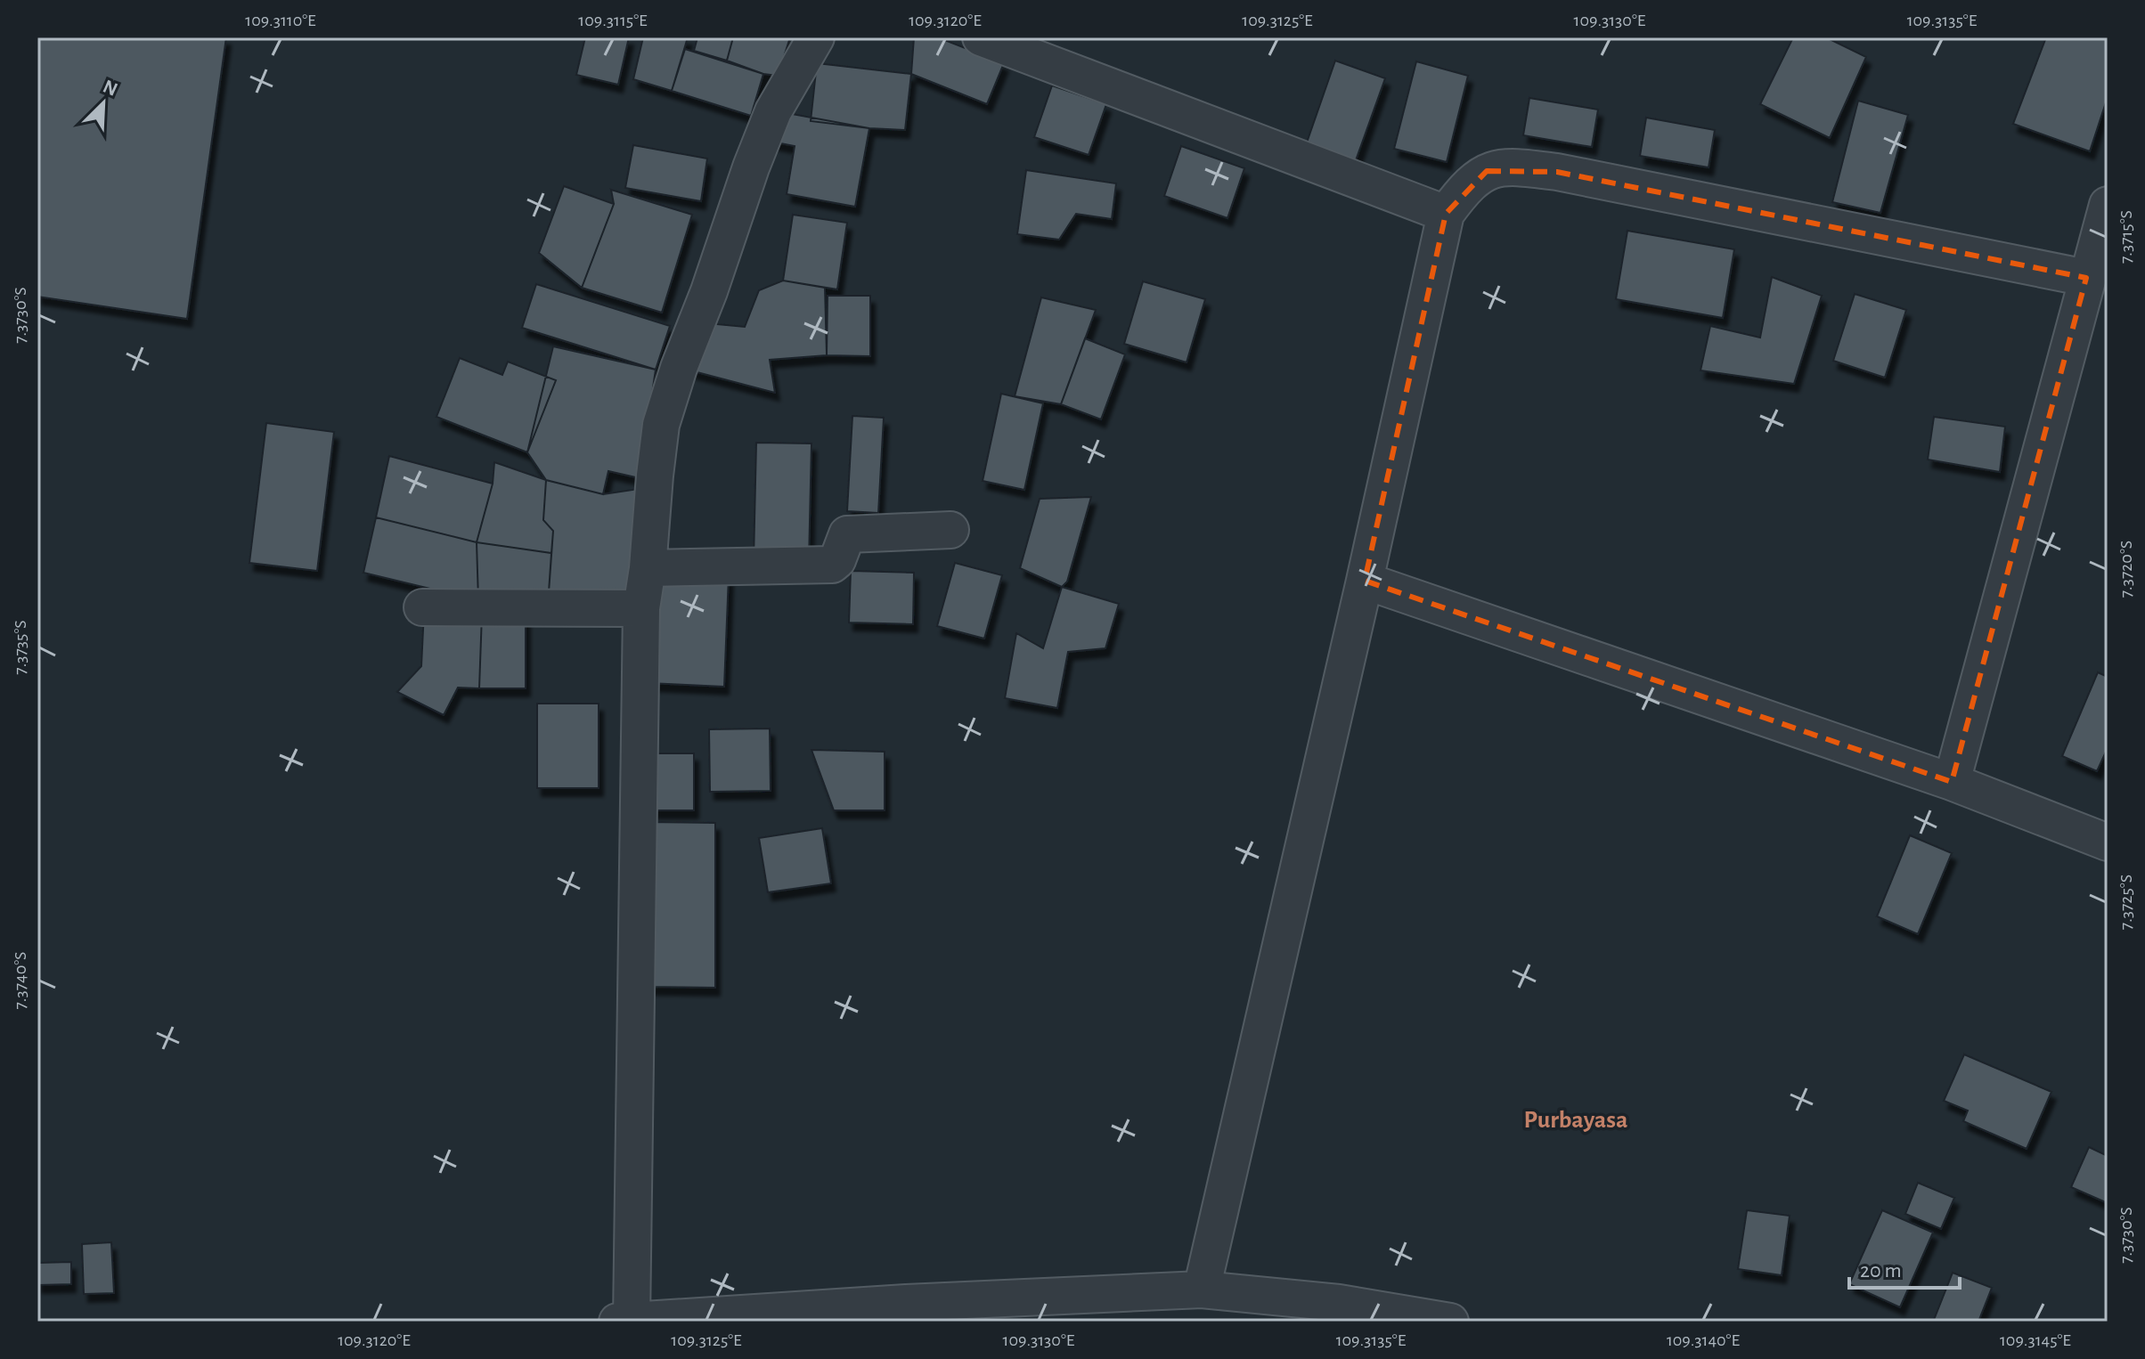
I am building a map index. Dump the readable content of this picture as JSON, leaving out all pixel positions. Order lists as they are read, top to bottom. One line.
{"districts":["Purbayasa"],"scale_bar":"20 m","north":"top right","coordinates":["109.3110°E","109.3115°E","109.3120°E","109.3125°E","109.3130°E","109.3135°E","7.3715°S","7.3730°S","7.3720°S","7.3735°S","7.3725°S","7.3740°S","109.3140°E","109.3145°E"]}
